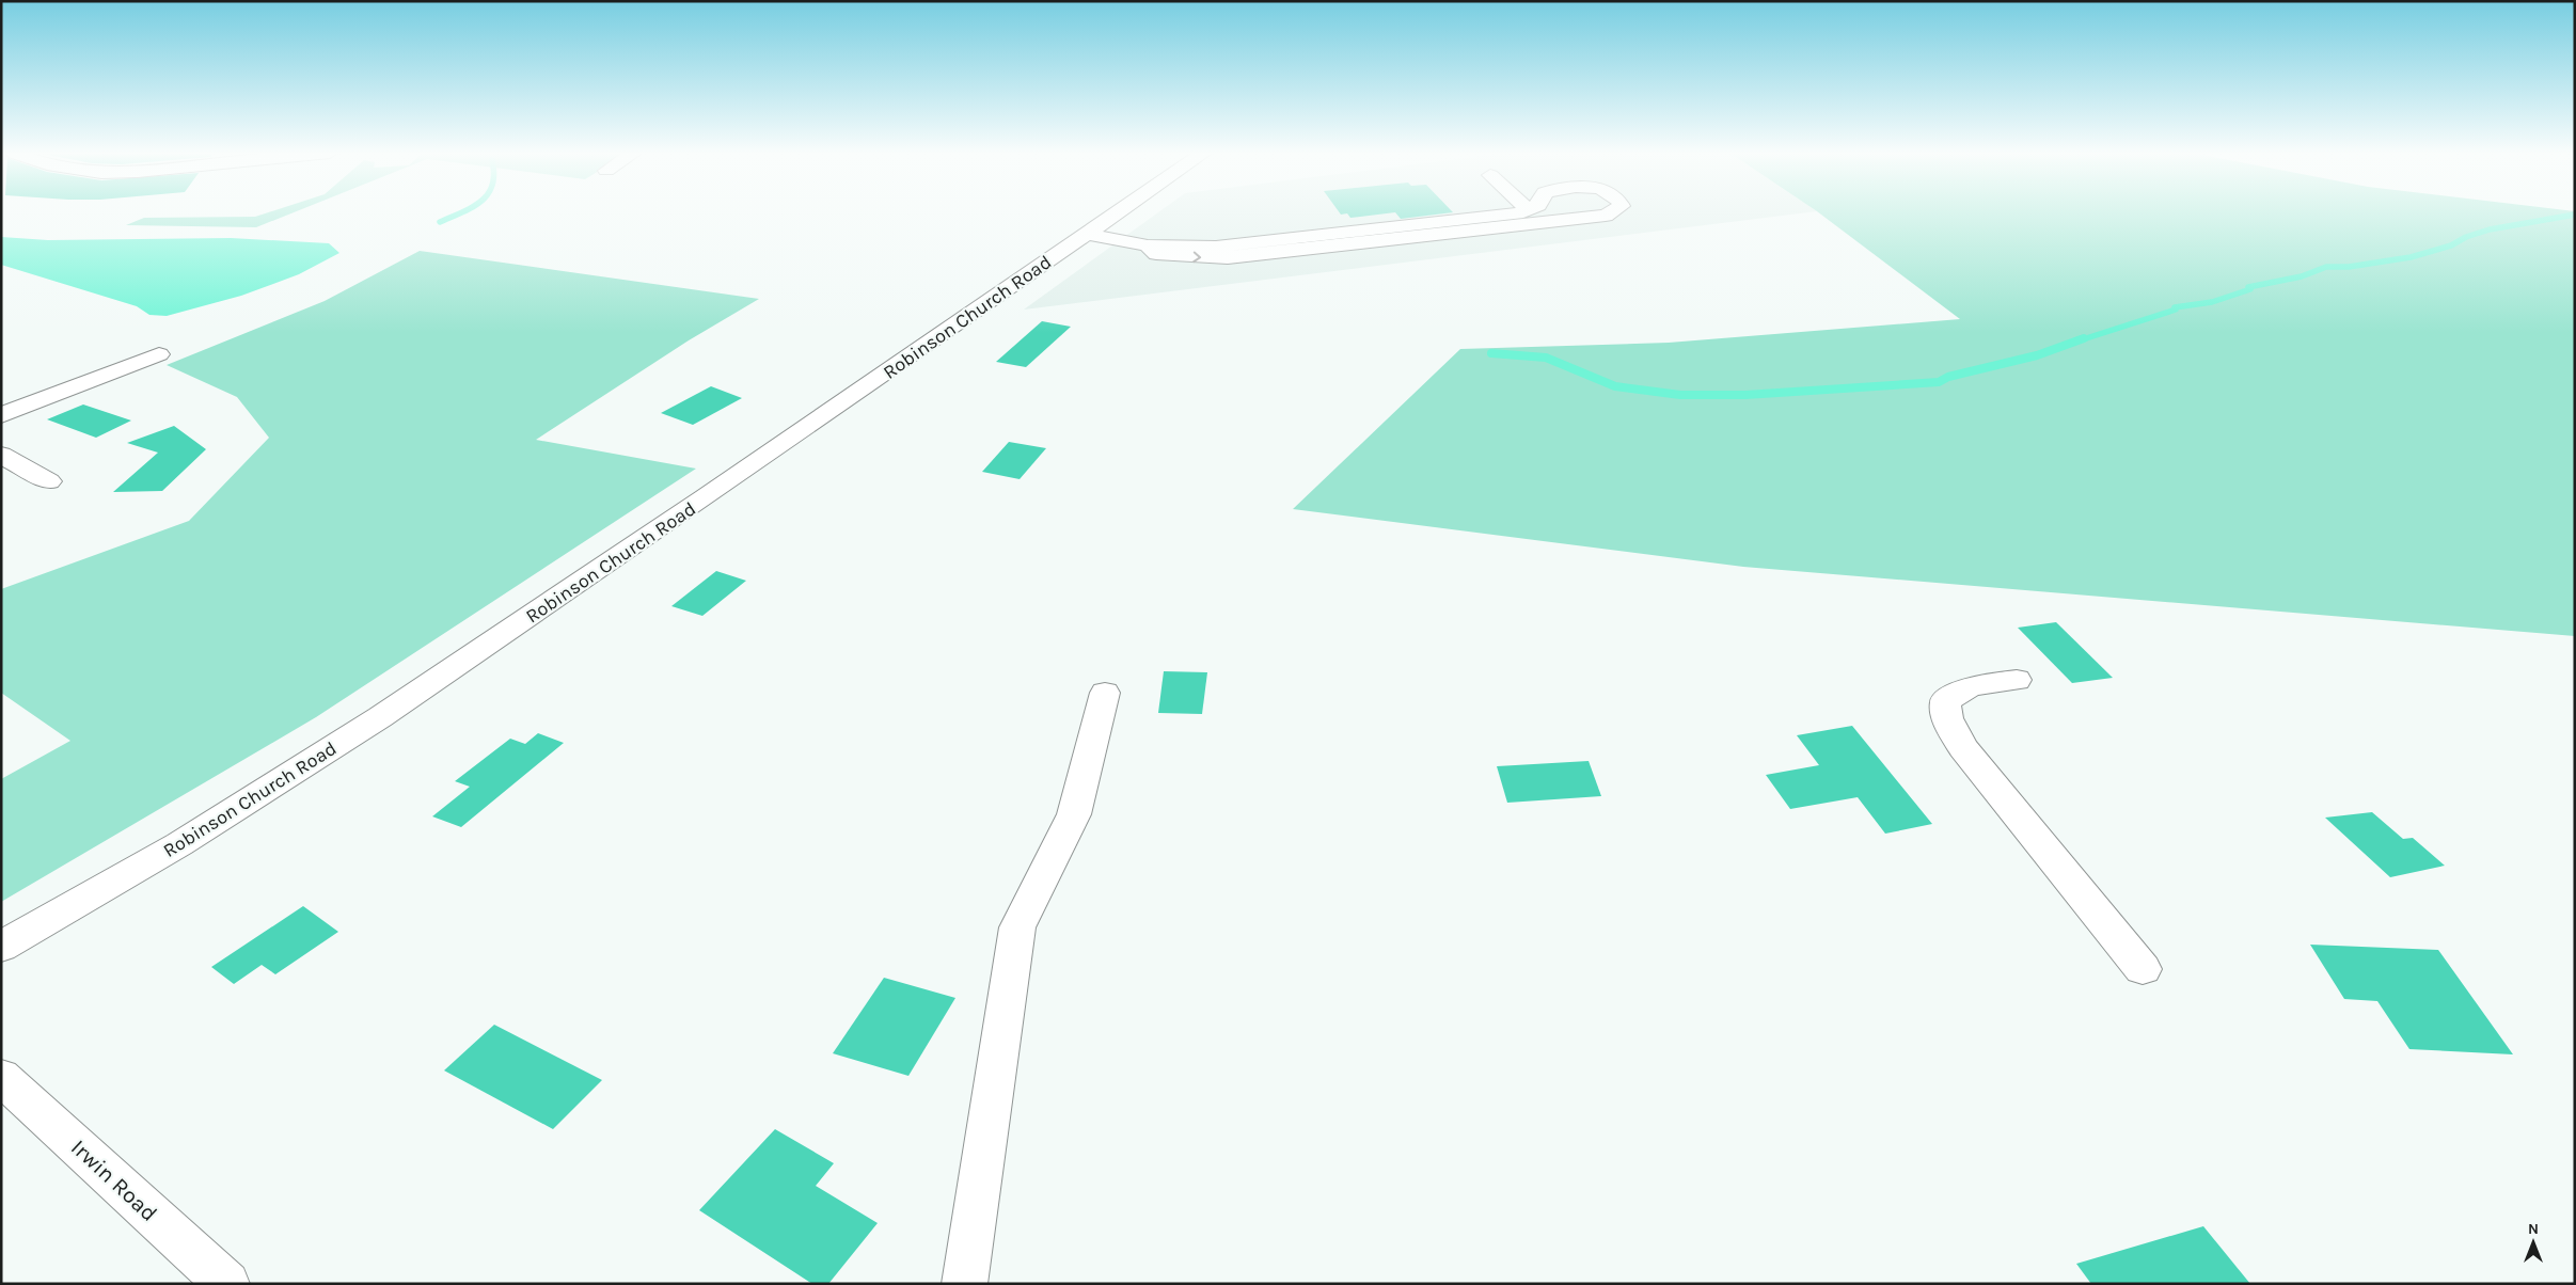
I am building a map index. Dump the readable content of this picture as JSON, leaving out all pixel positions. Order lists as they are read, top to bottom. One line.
{"streets":{"street":["Robinson Church Road","Irwin Road"]},"north":"top"}
